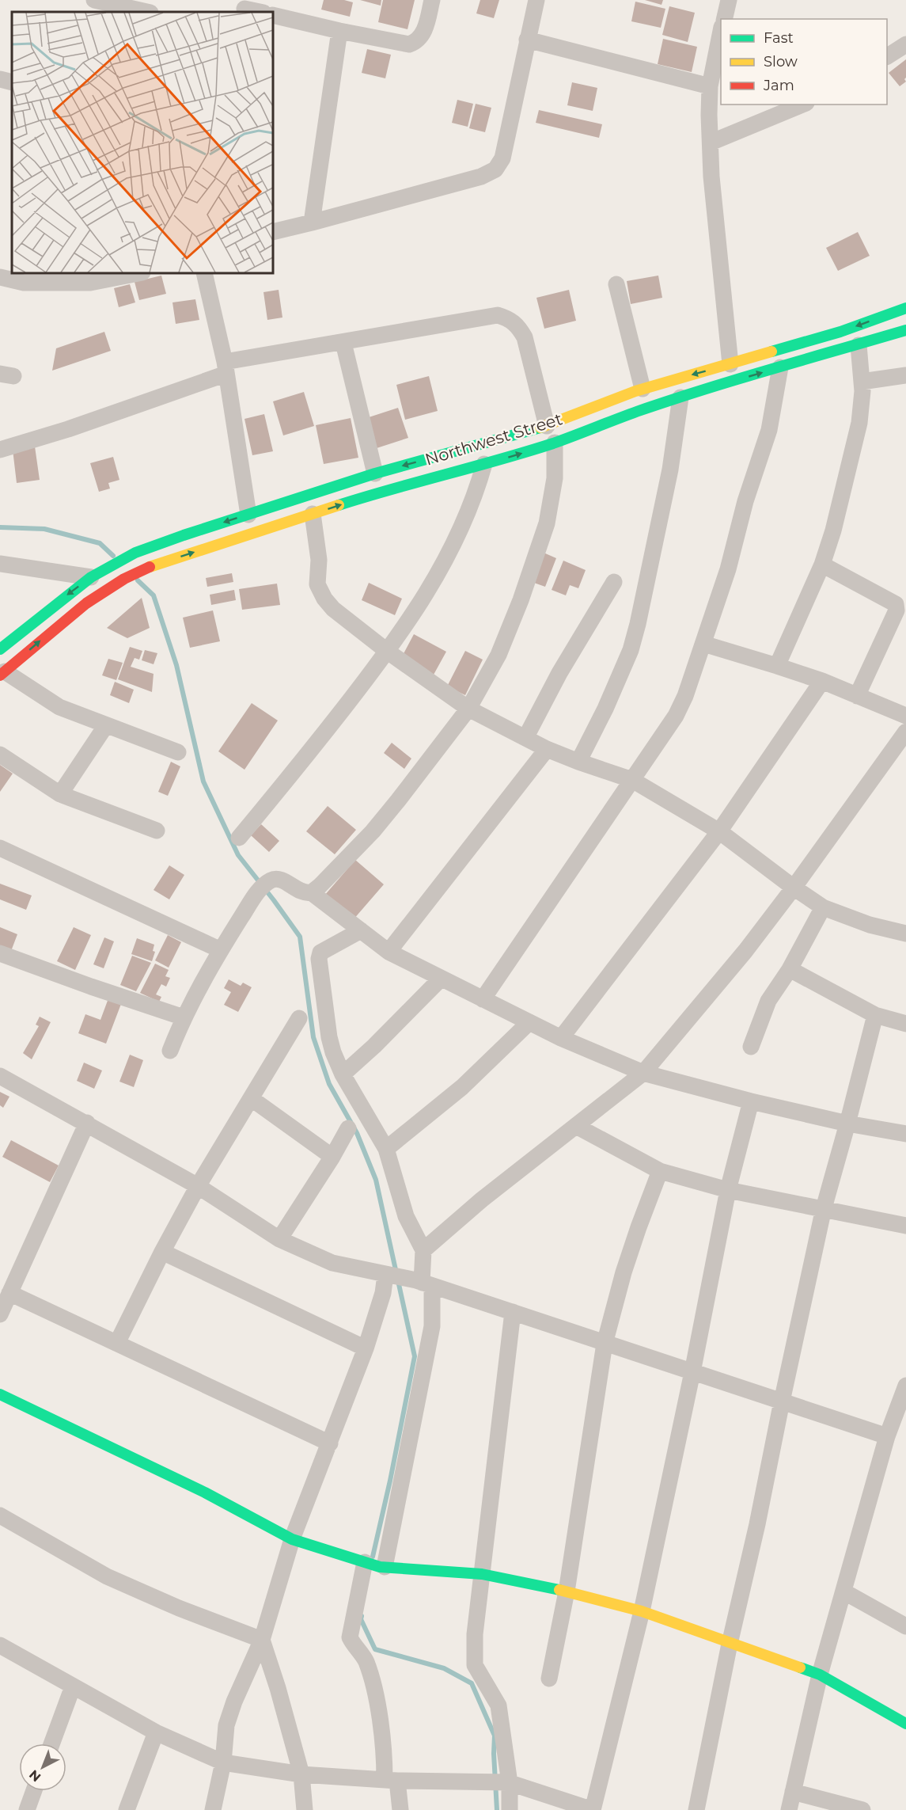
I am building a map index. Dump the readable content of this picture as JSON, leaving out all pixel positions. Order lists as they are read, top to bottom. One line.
{"streets":{"main road":["Northwest Street"]},"legend":["Fast","Slow","Jam"],"north":"bottom left"}
